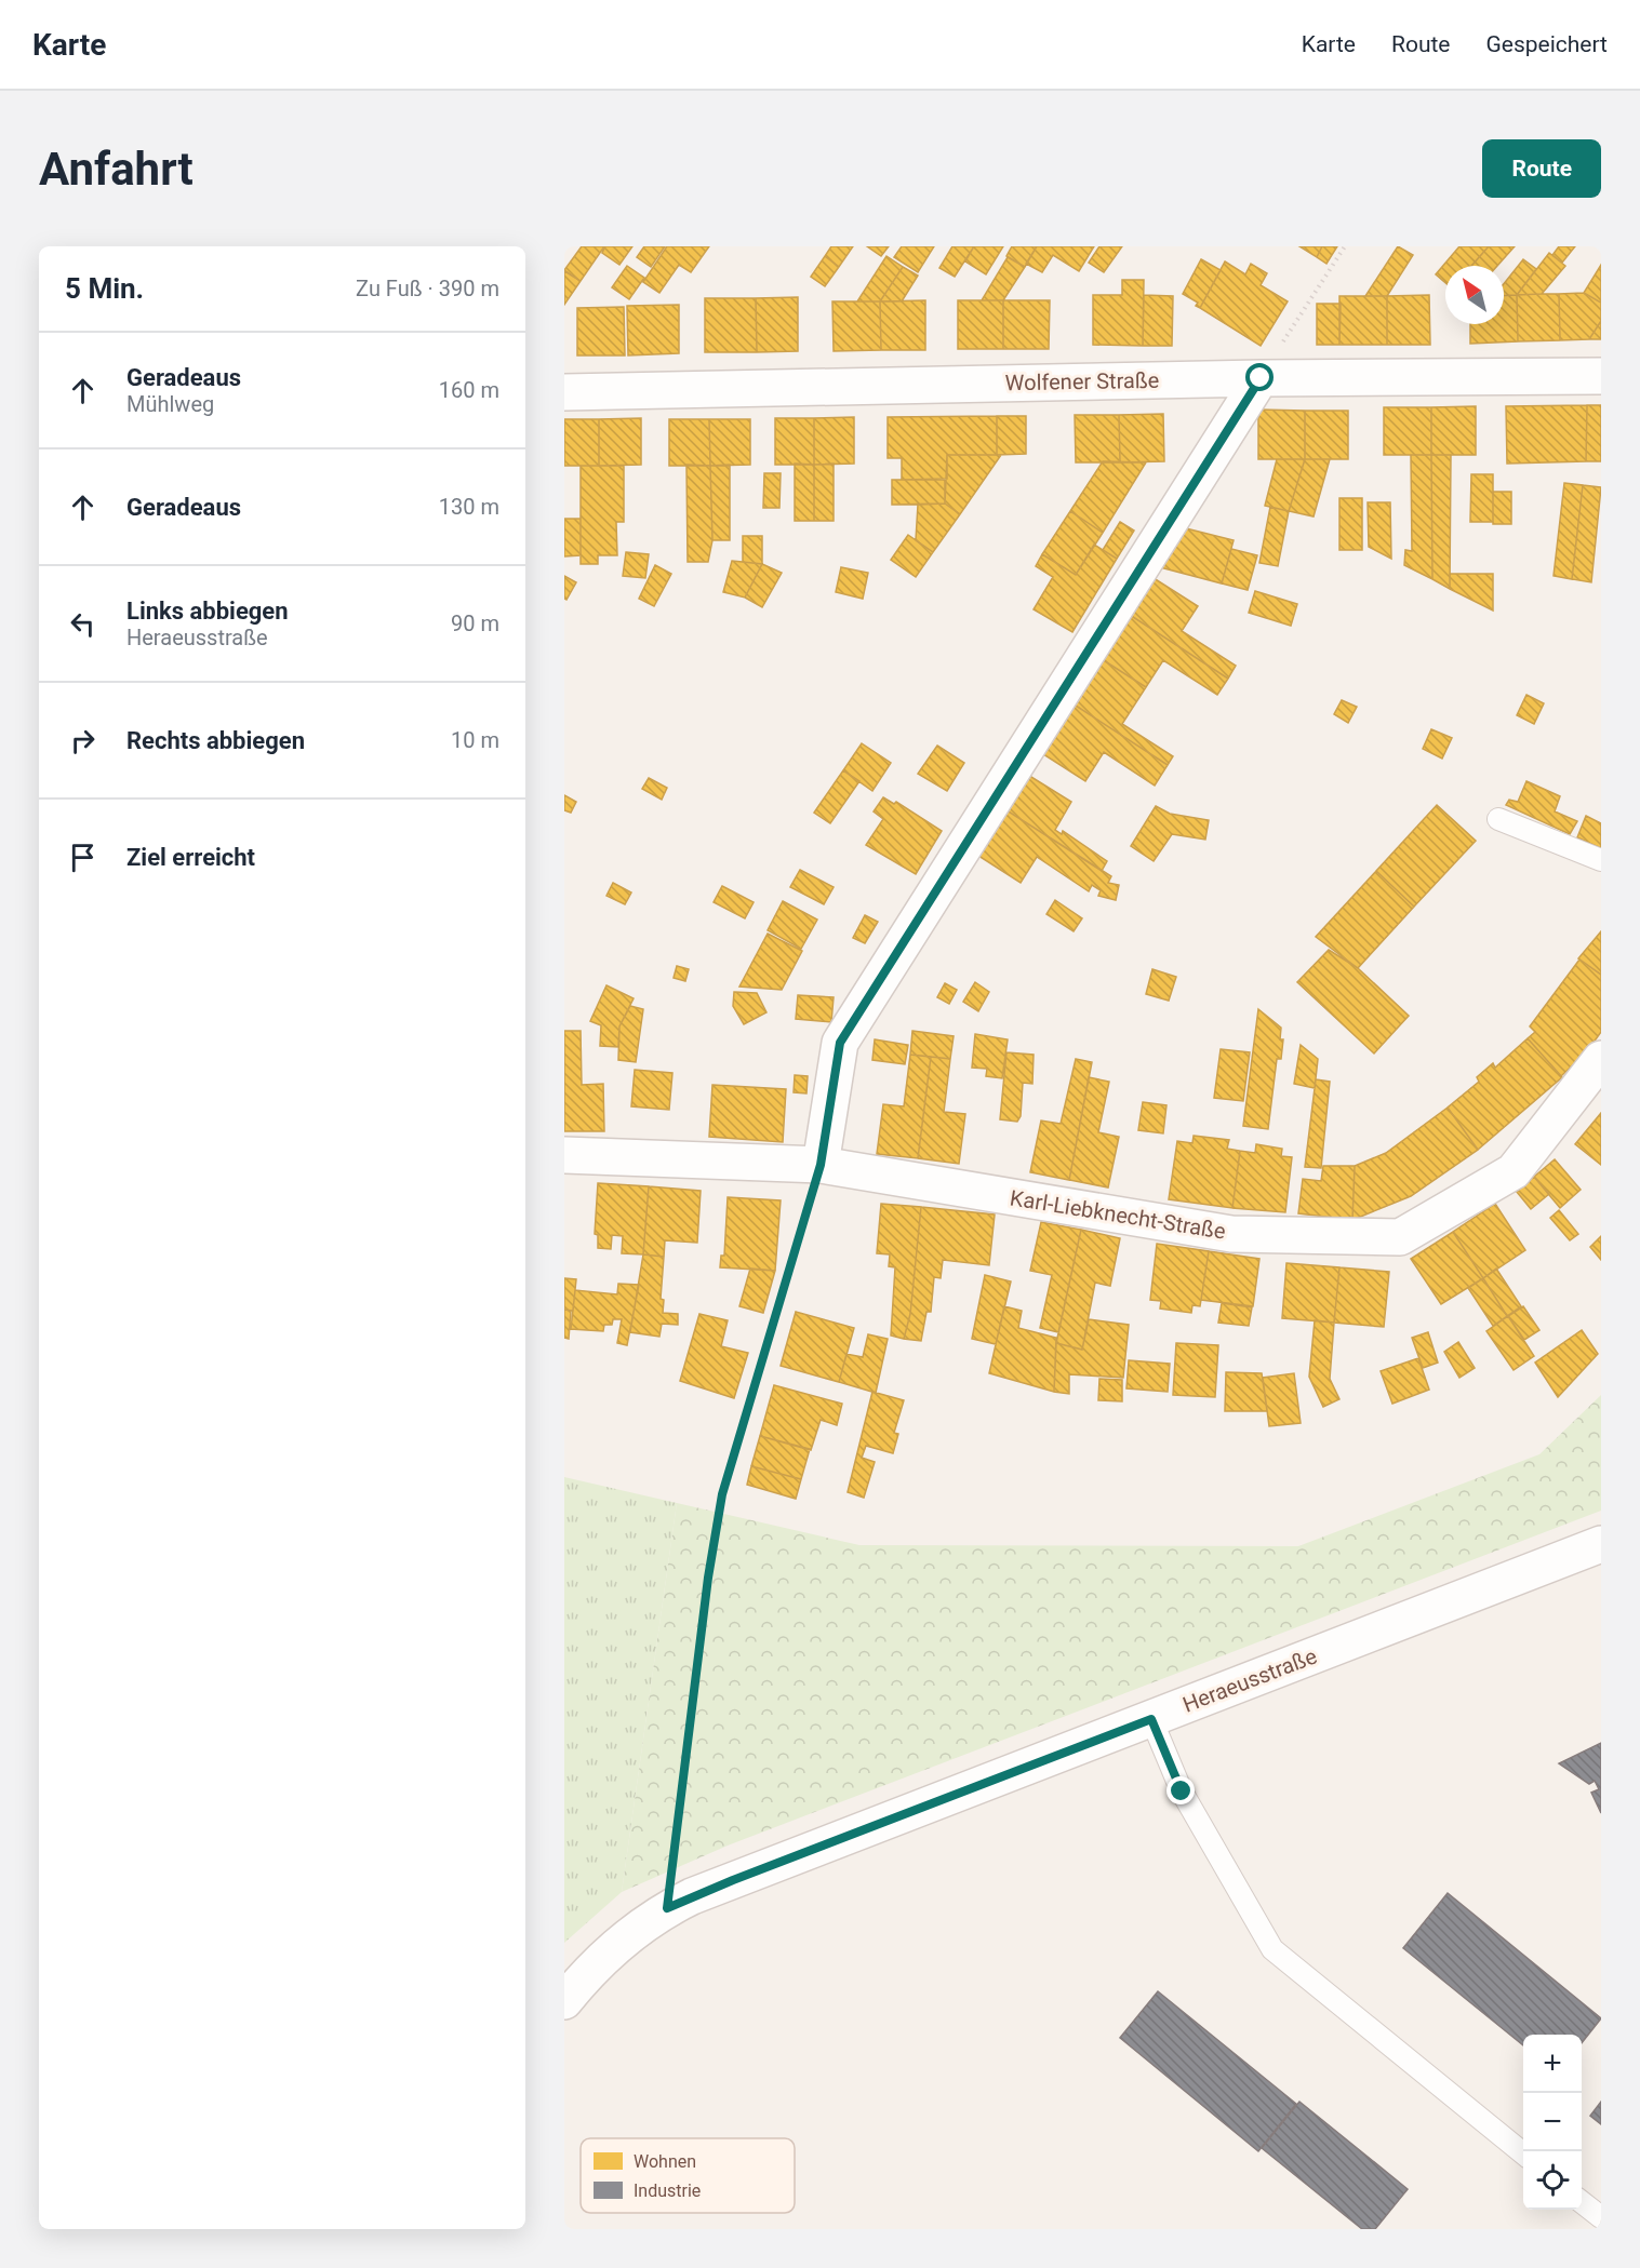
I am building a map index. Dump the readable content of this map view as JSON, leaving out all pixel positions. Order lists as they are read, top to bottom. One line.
{"streets":{"street":["Wolfener Straße","Karl-Liebknecht-Straße","Heraeusstraße"]},"legend":["Wohnen","Industrie"],"north":"top left","page":{"header":"Karte","nav":["Karte","Route","Gespeichert"],"buttons":"Route","title":"Anfahrt","heading":["5 Min.","Zu Fuß · 390 m"],"list":[["Geradeaus","Mühlweg","160 m"],["Geradeaus","130 m"],["Links abbiegen","Heraeusstraße","90 m"],["Rechts abbiegen","10 m"],"Ziel erreicht"],"map_buttons":["+","−"]}}
